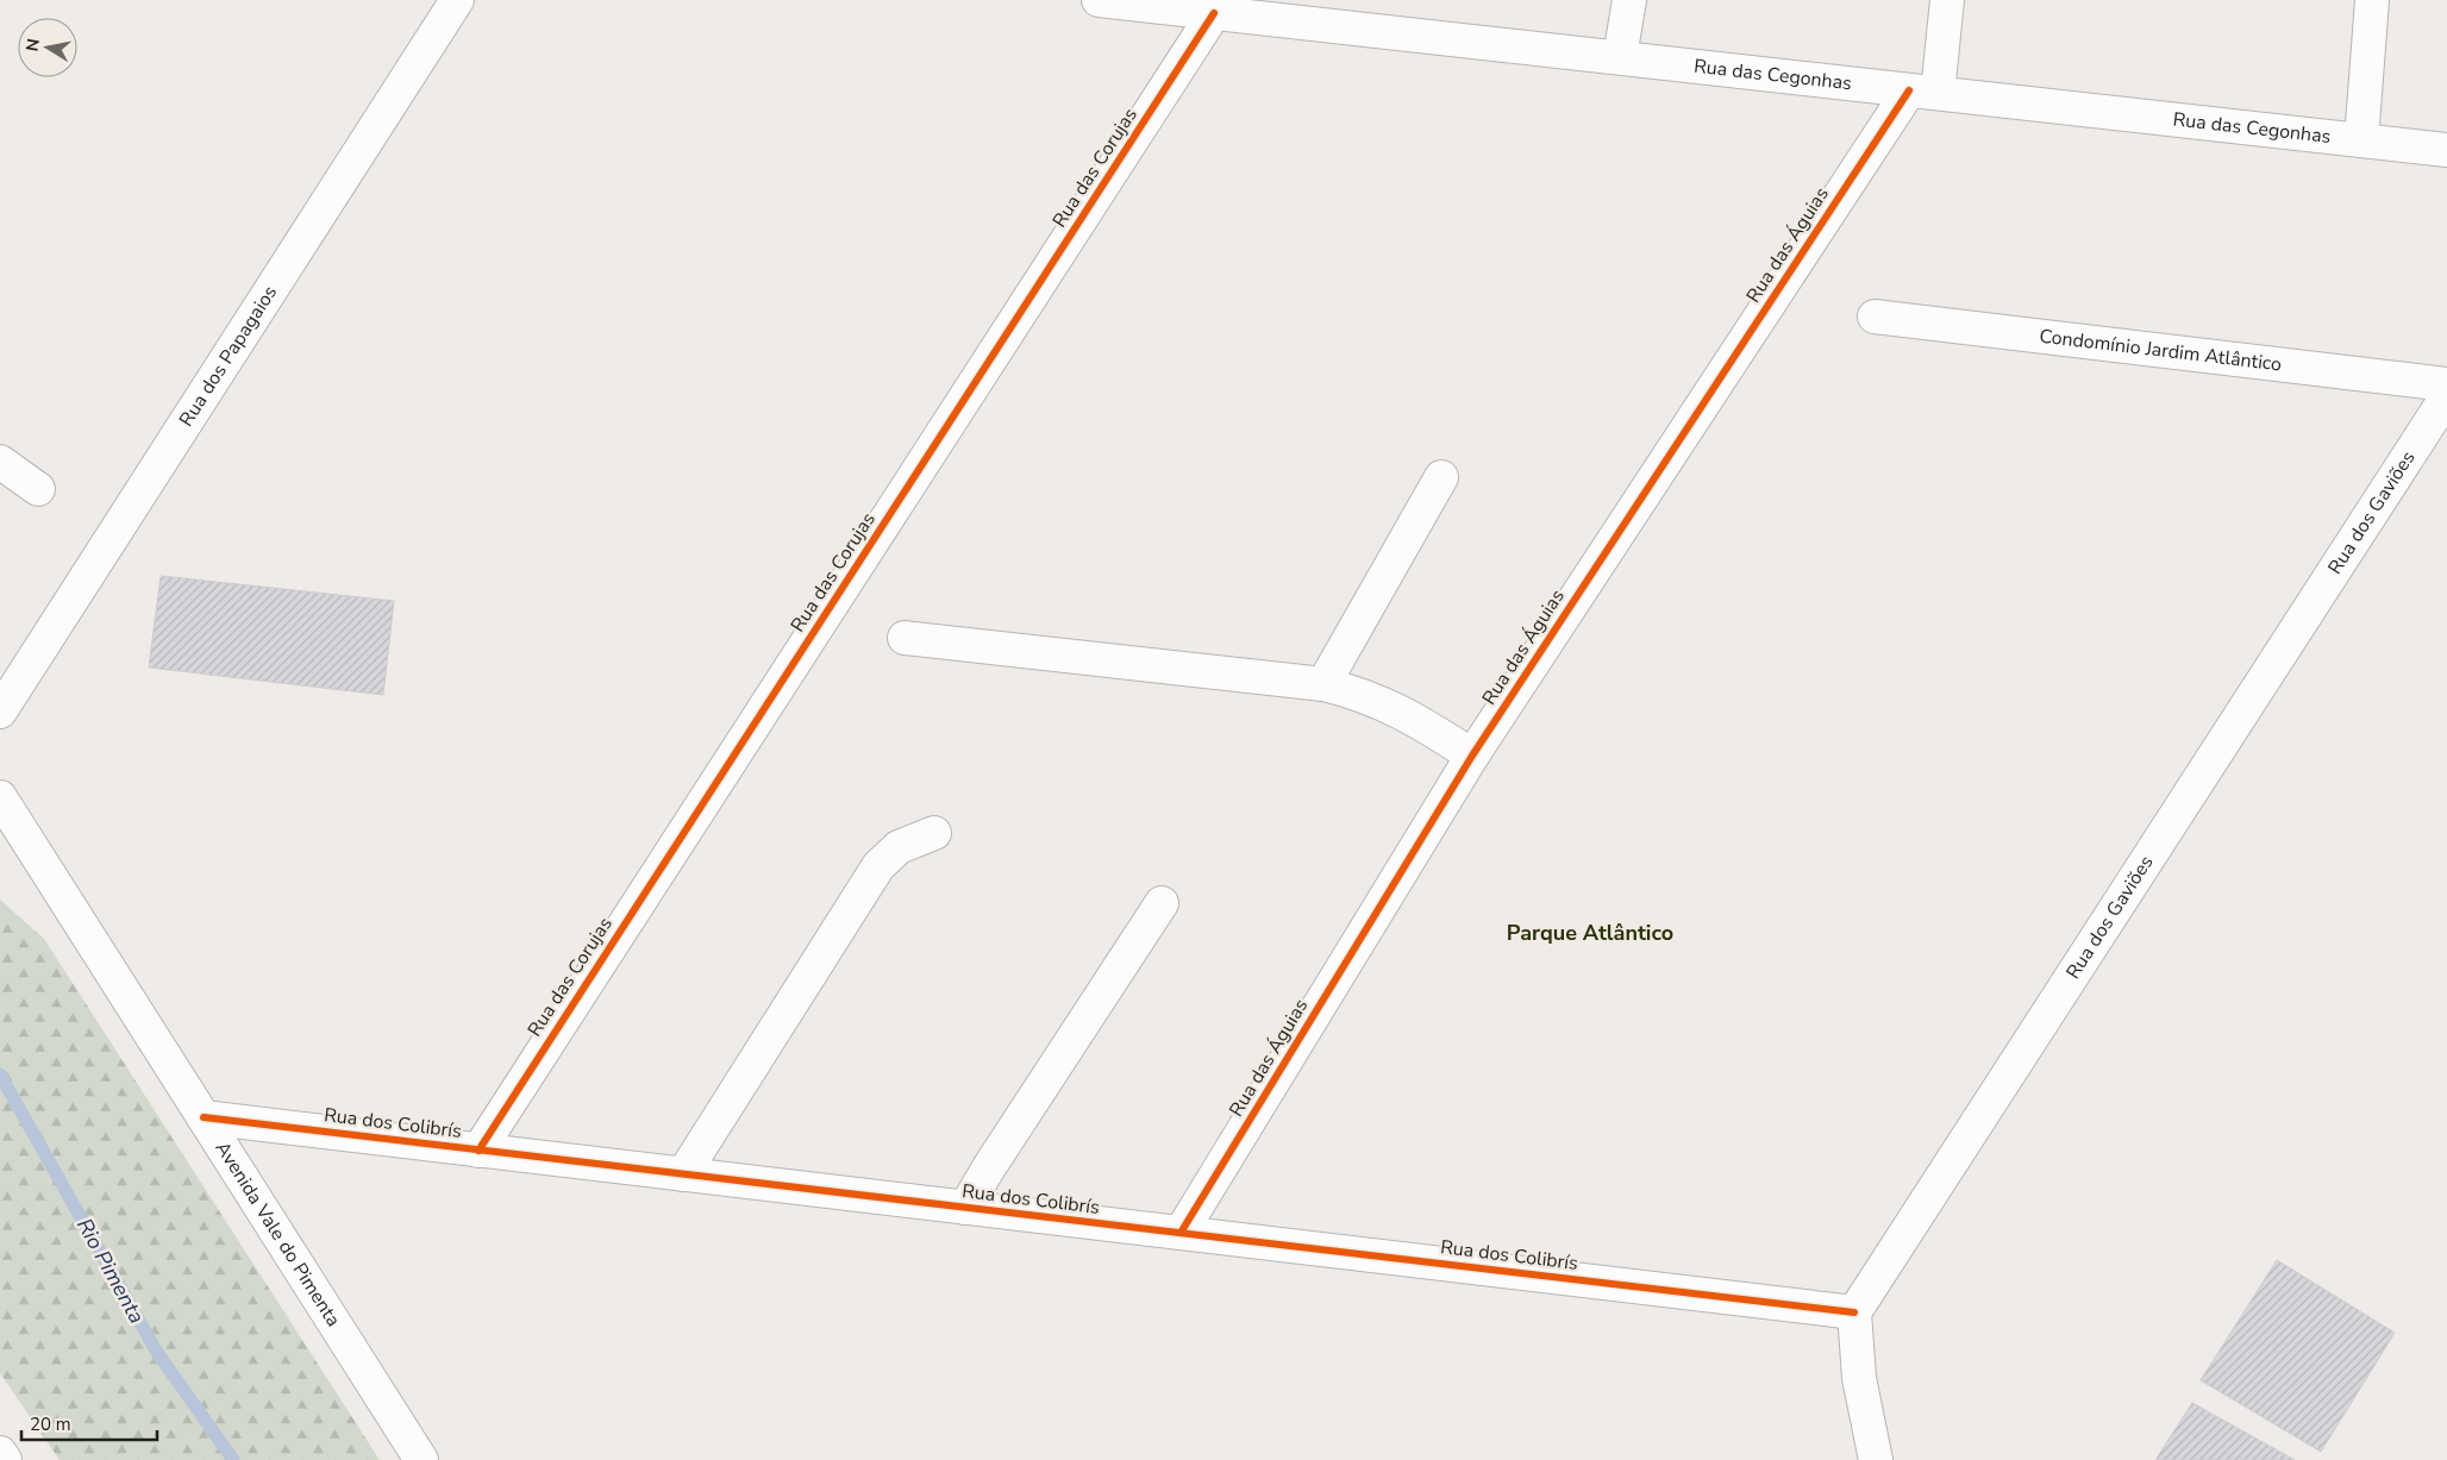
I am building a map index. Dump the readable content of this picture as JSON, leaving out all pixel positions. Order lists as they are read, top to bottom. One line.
{"streets":{"street":["Rua das Cegonhas","Rua das Corujas","Rua das Águias","Condomínio Jardim Atlântico","Rua dos Papagaios","Rua dos Gaviões","Rua dos Colibrís","Avenida Vale do Pimenta"]},"crossings":[["Rua das Cegonhas","Rua das Corujas"],["Rua das Cegonhas","Rua das Águias"],["Rua das Corujas","Rua dos Colibrís"],["Rua das Águias","Rua dos Colibrís"],["Rua dos Gaviões","Rua dos Colibrís"],["Rua dos Colibrís","Avenida Vale do Pimenta"]],"districts":["Parque Atlântico"],"water":["Rio Pimenta"],"scale_bar":"20 m","north":"left"}
